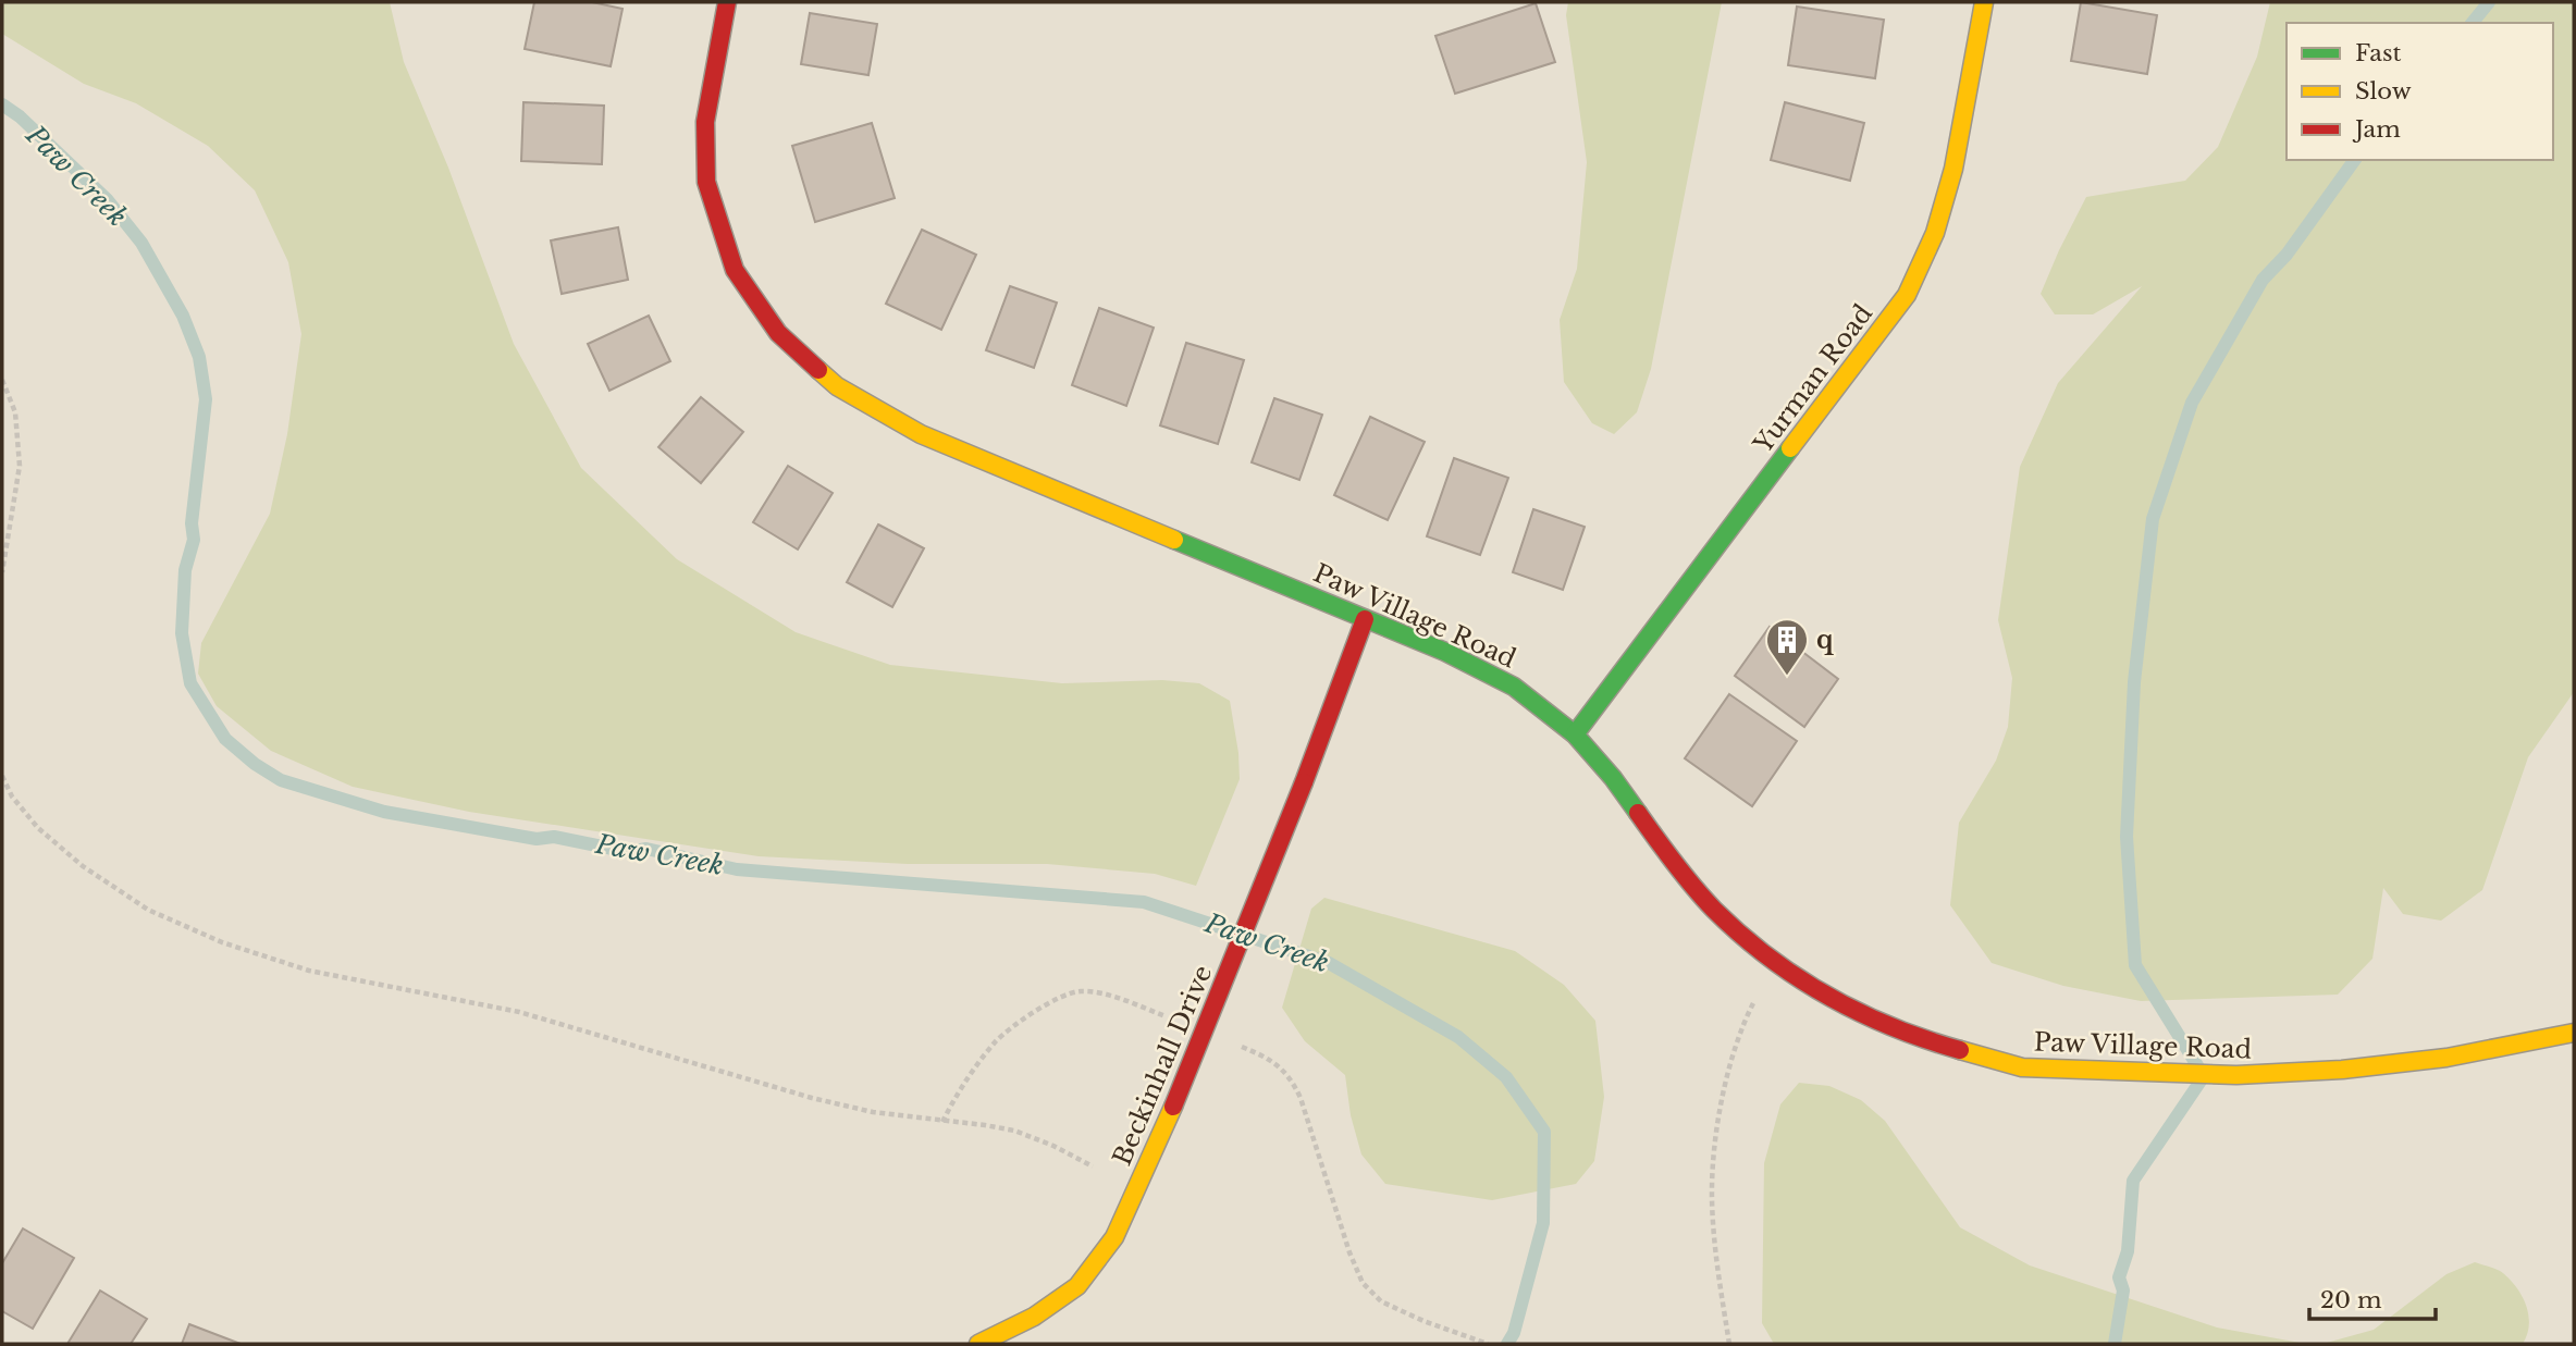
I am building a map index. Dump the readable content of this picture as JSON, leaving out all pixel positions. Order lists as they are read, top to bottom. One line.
{"streets":{"street":["Yurman Road","Paw Village Road","Beckinhall Drive"]},"crossings":[["Yurman Road","Paw Village Road"],["Paw Village Road","Beckinhall Drive"]],"water":["Paw Creek"],"places":{"building":["q"]},"legend":["Fast","Slow","Jam"],"scale_bar":"20 m"}
